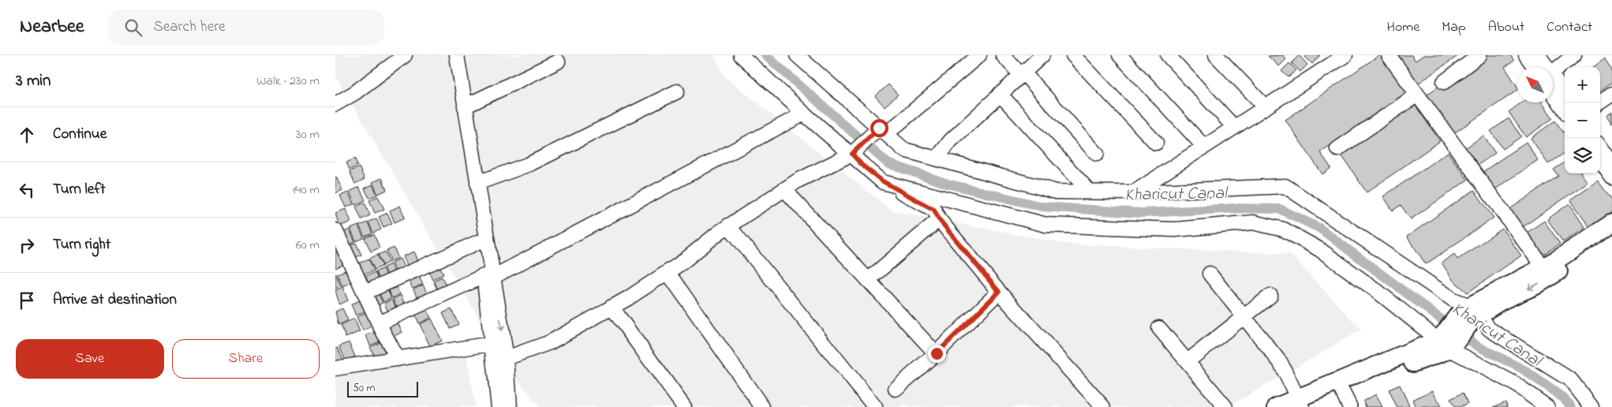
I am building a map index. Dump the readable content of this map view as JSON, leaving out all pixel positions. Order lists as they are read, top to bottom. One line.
{"water":["Kharicut Canal"],"scale_bar":"50 m","north":"top left","page":{"header":"Nearbee","search":"Search here","nav":["Home","Map","About","Contact"],"heading":["3 min","Walk · 230 m"],"map_buttons":["+","−"],"list":[["Continue","30 m"],["Turn left","140 m"],["Turn right","60 m"],"Arrive at destination"],"buttons":["Save","Share"],"scale":"50 m"}}
